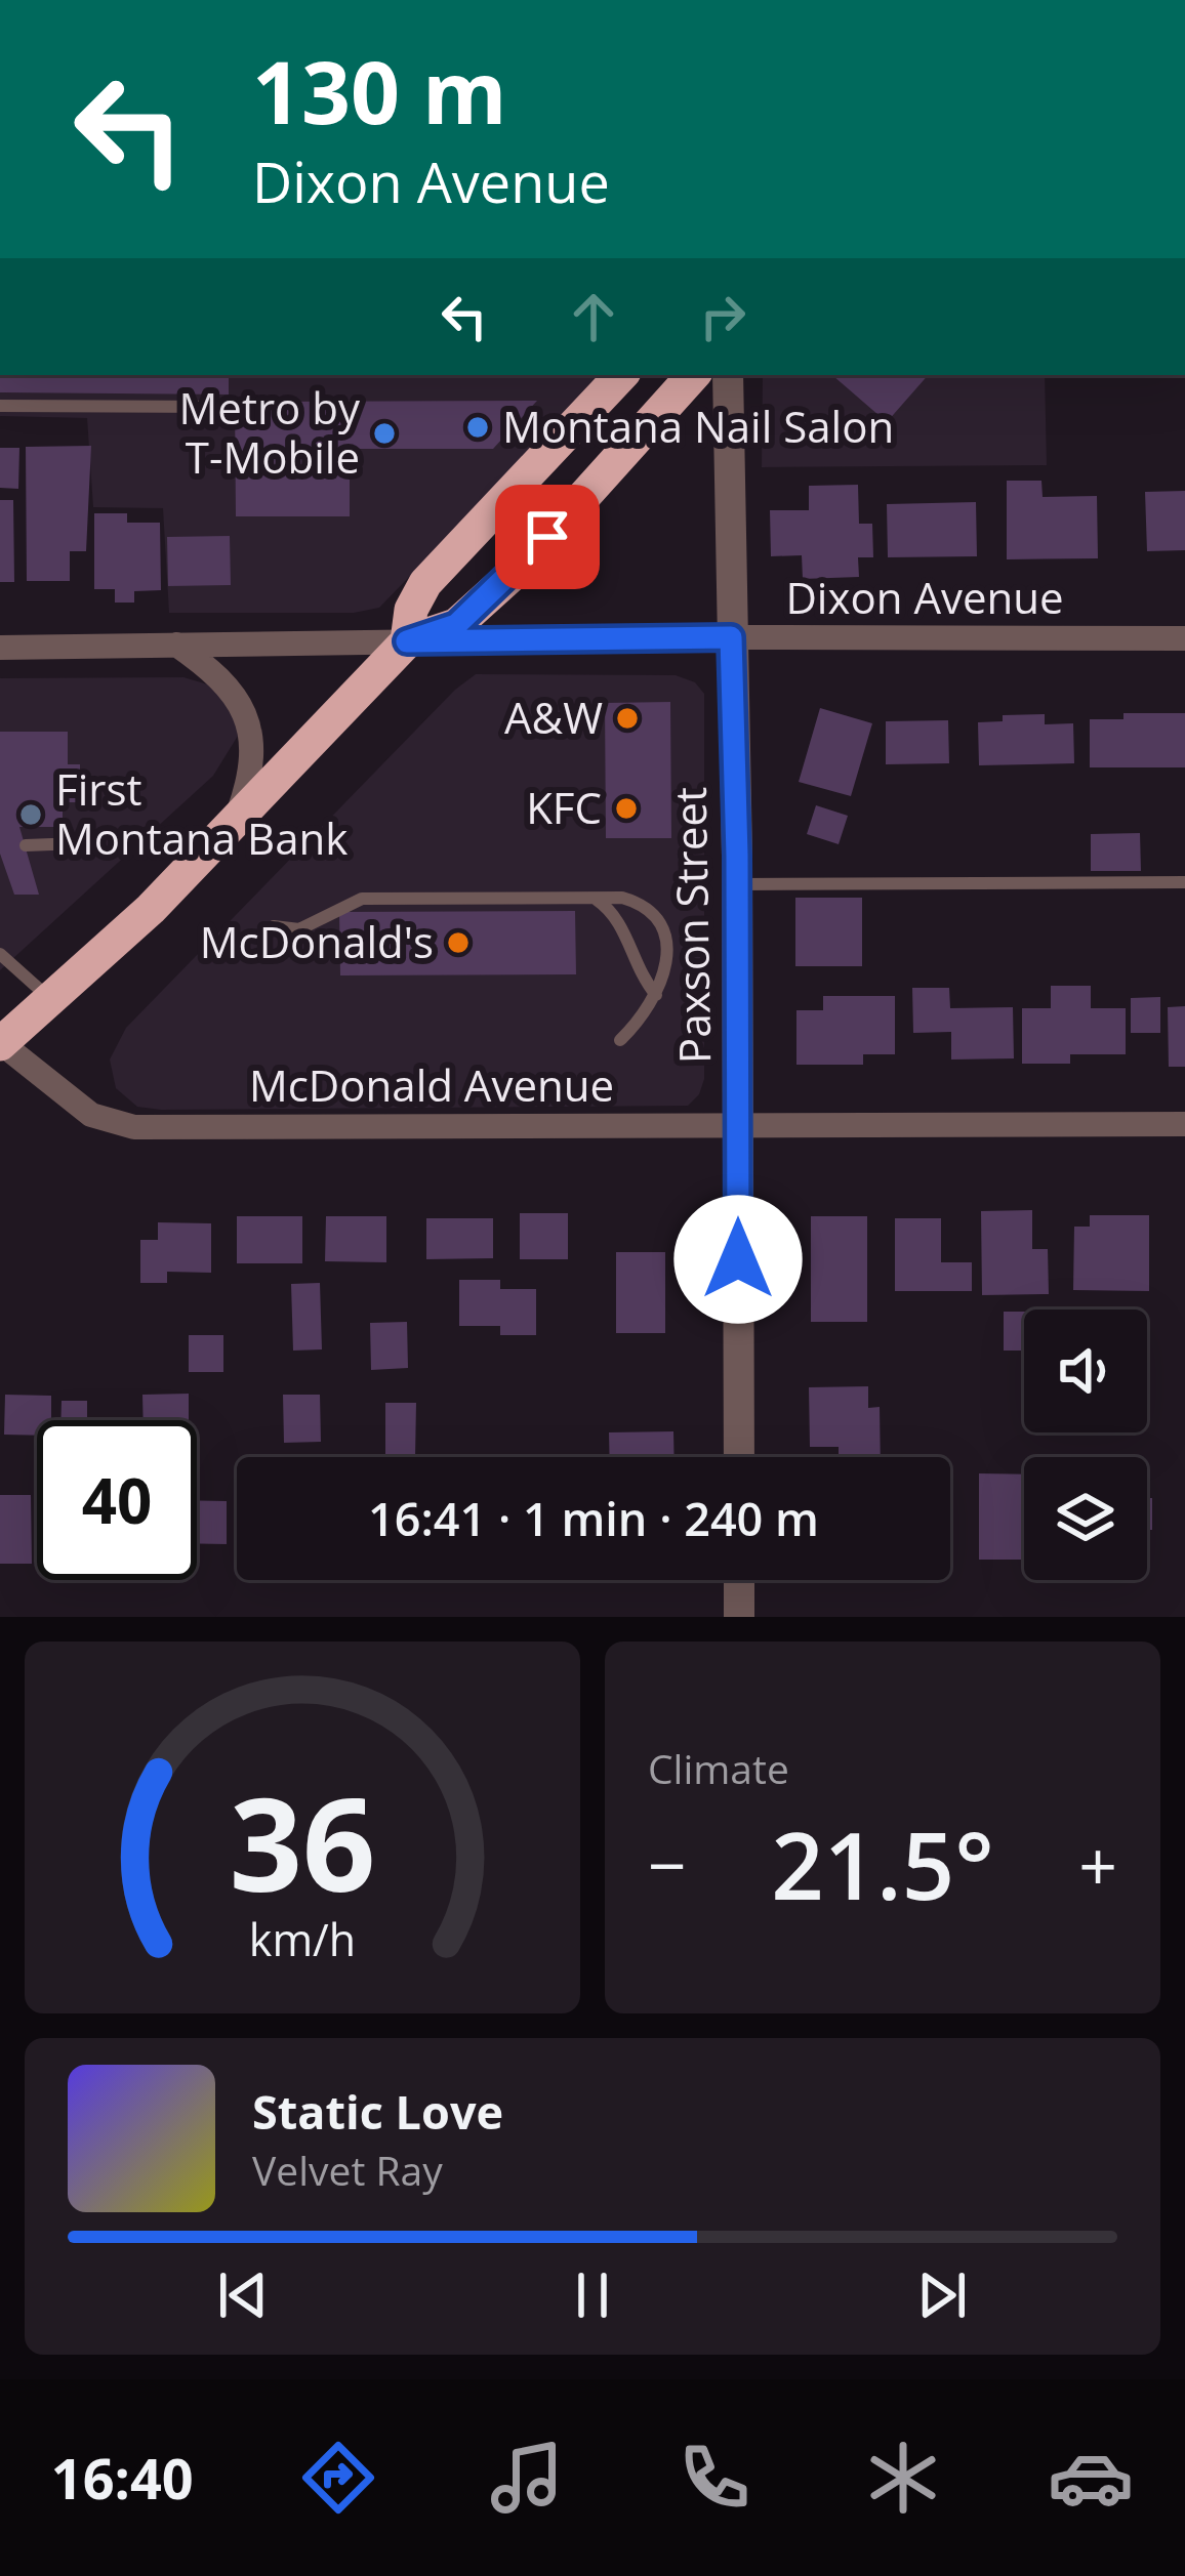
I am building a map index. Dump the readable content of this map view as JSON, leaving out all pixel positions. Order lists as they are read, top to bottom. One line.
{"streets":{"street":["Dixon Avenue","Paxson Street","McDonald Avenue"]},"crossings":[["Dixon Avenue","Paxson Street"],["Paxson Street","McDonald Avenue"]],"places":["Montana Nail Salon","Metro by T-Mobile","A&W","KFC","First Montana Bank","McDonald's"],"page":{"turn":["130 m","Dixon Avenue"],"limit":"40","trip":"16:41 · 1 min · 240 m","tile":"Climate","heat":["−","21.5°","+"],"song":["Static Love","Velvet Ray"],"tabs":"16:40","gauge":["36","km/h"]}}
